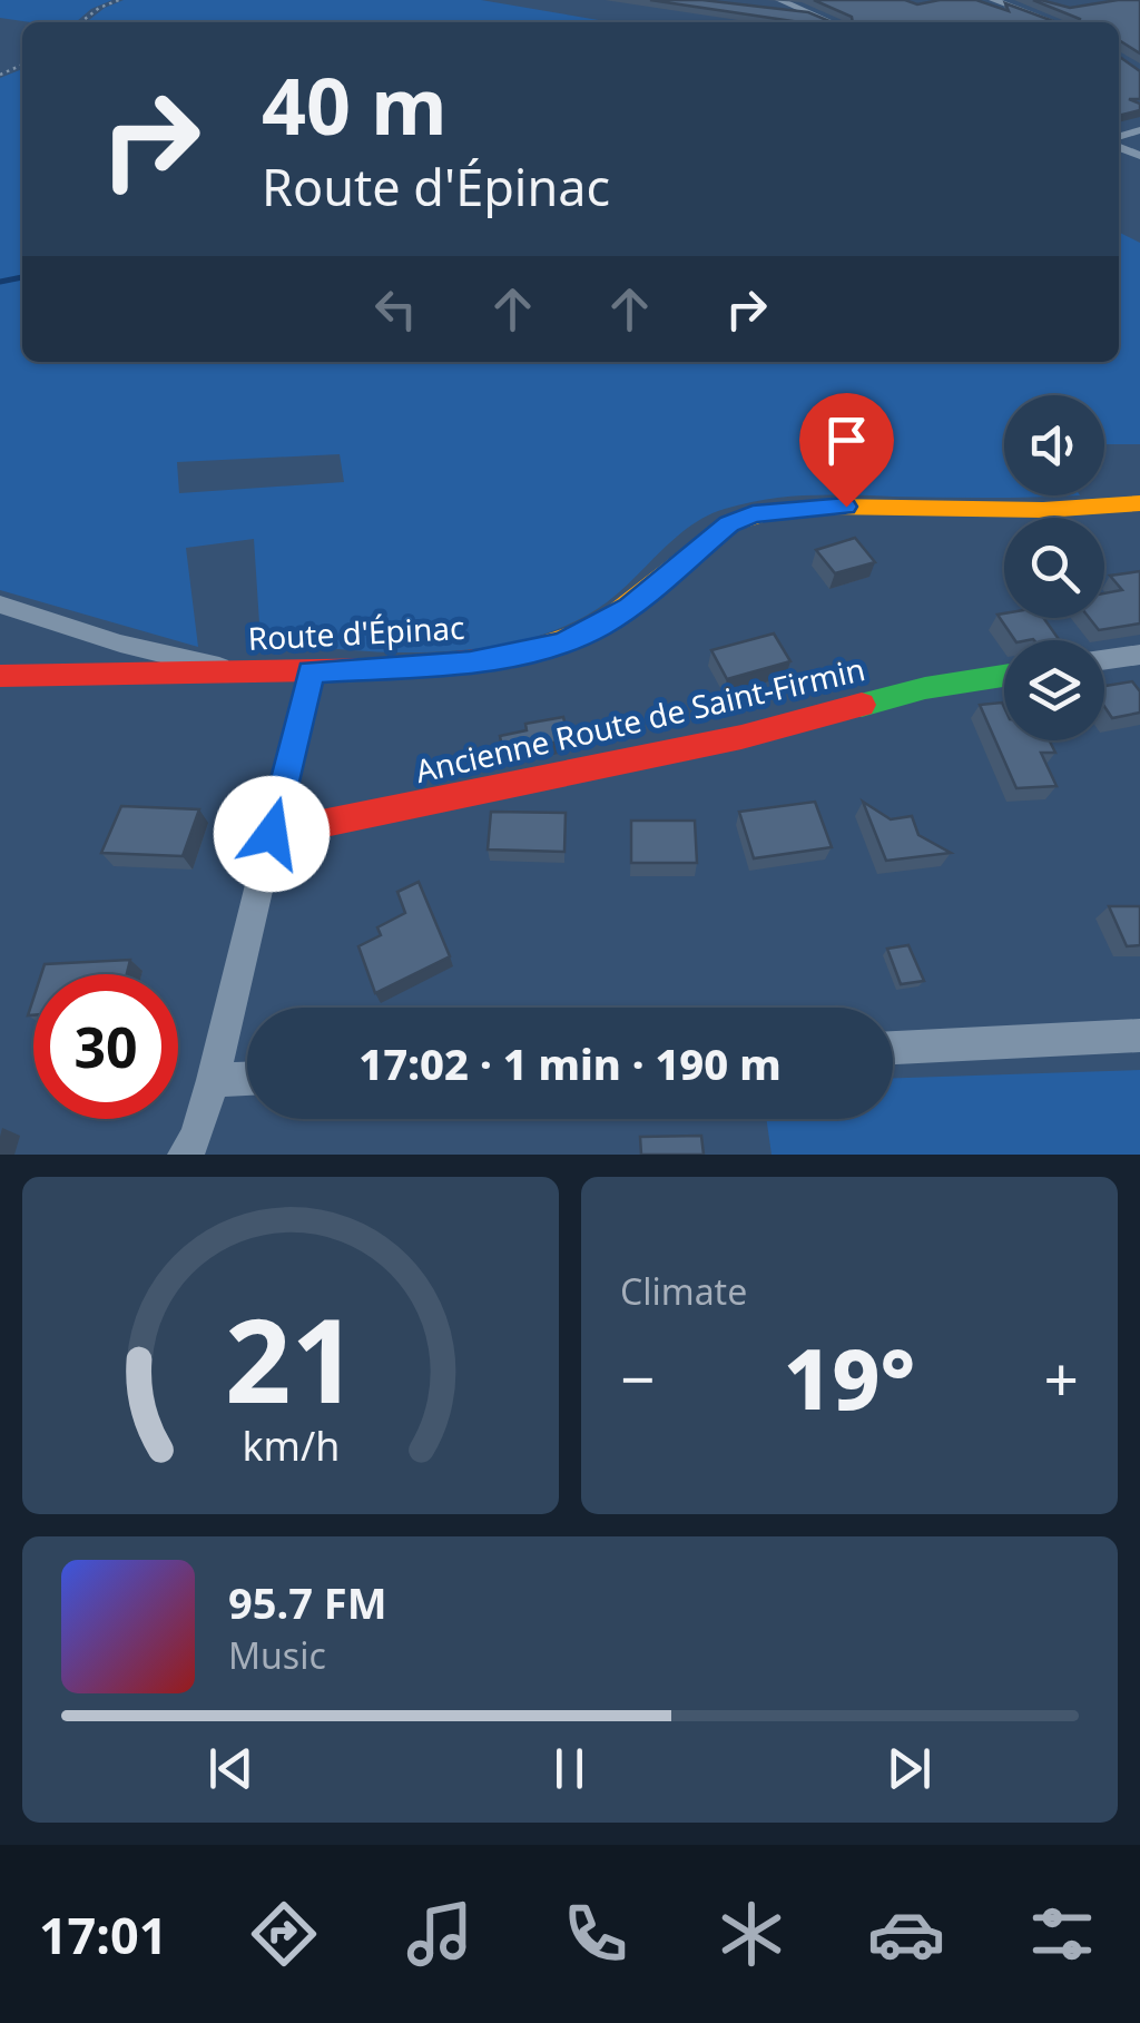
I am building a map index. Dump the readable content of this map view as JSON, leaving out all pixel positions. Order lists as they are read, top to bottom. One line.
{"streets":{"main road":["Route d'Épinac","Ancienne Route de Saint-Firmin"]},"page":{"turn":["40 m","Route d'Épinac"],"limit":"30","trip":"17:02 · 1 min · 190 m","tile":"Climate","heat":["−","19°","+"],"song":["95.7 FM","Music"],"tabs":"17:01","gauge":["21","km/h"]}}
